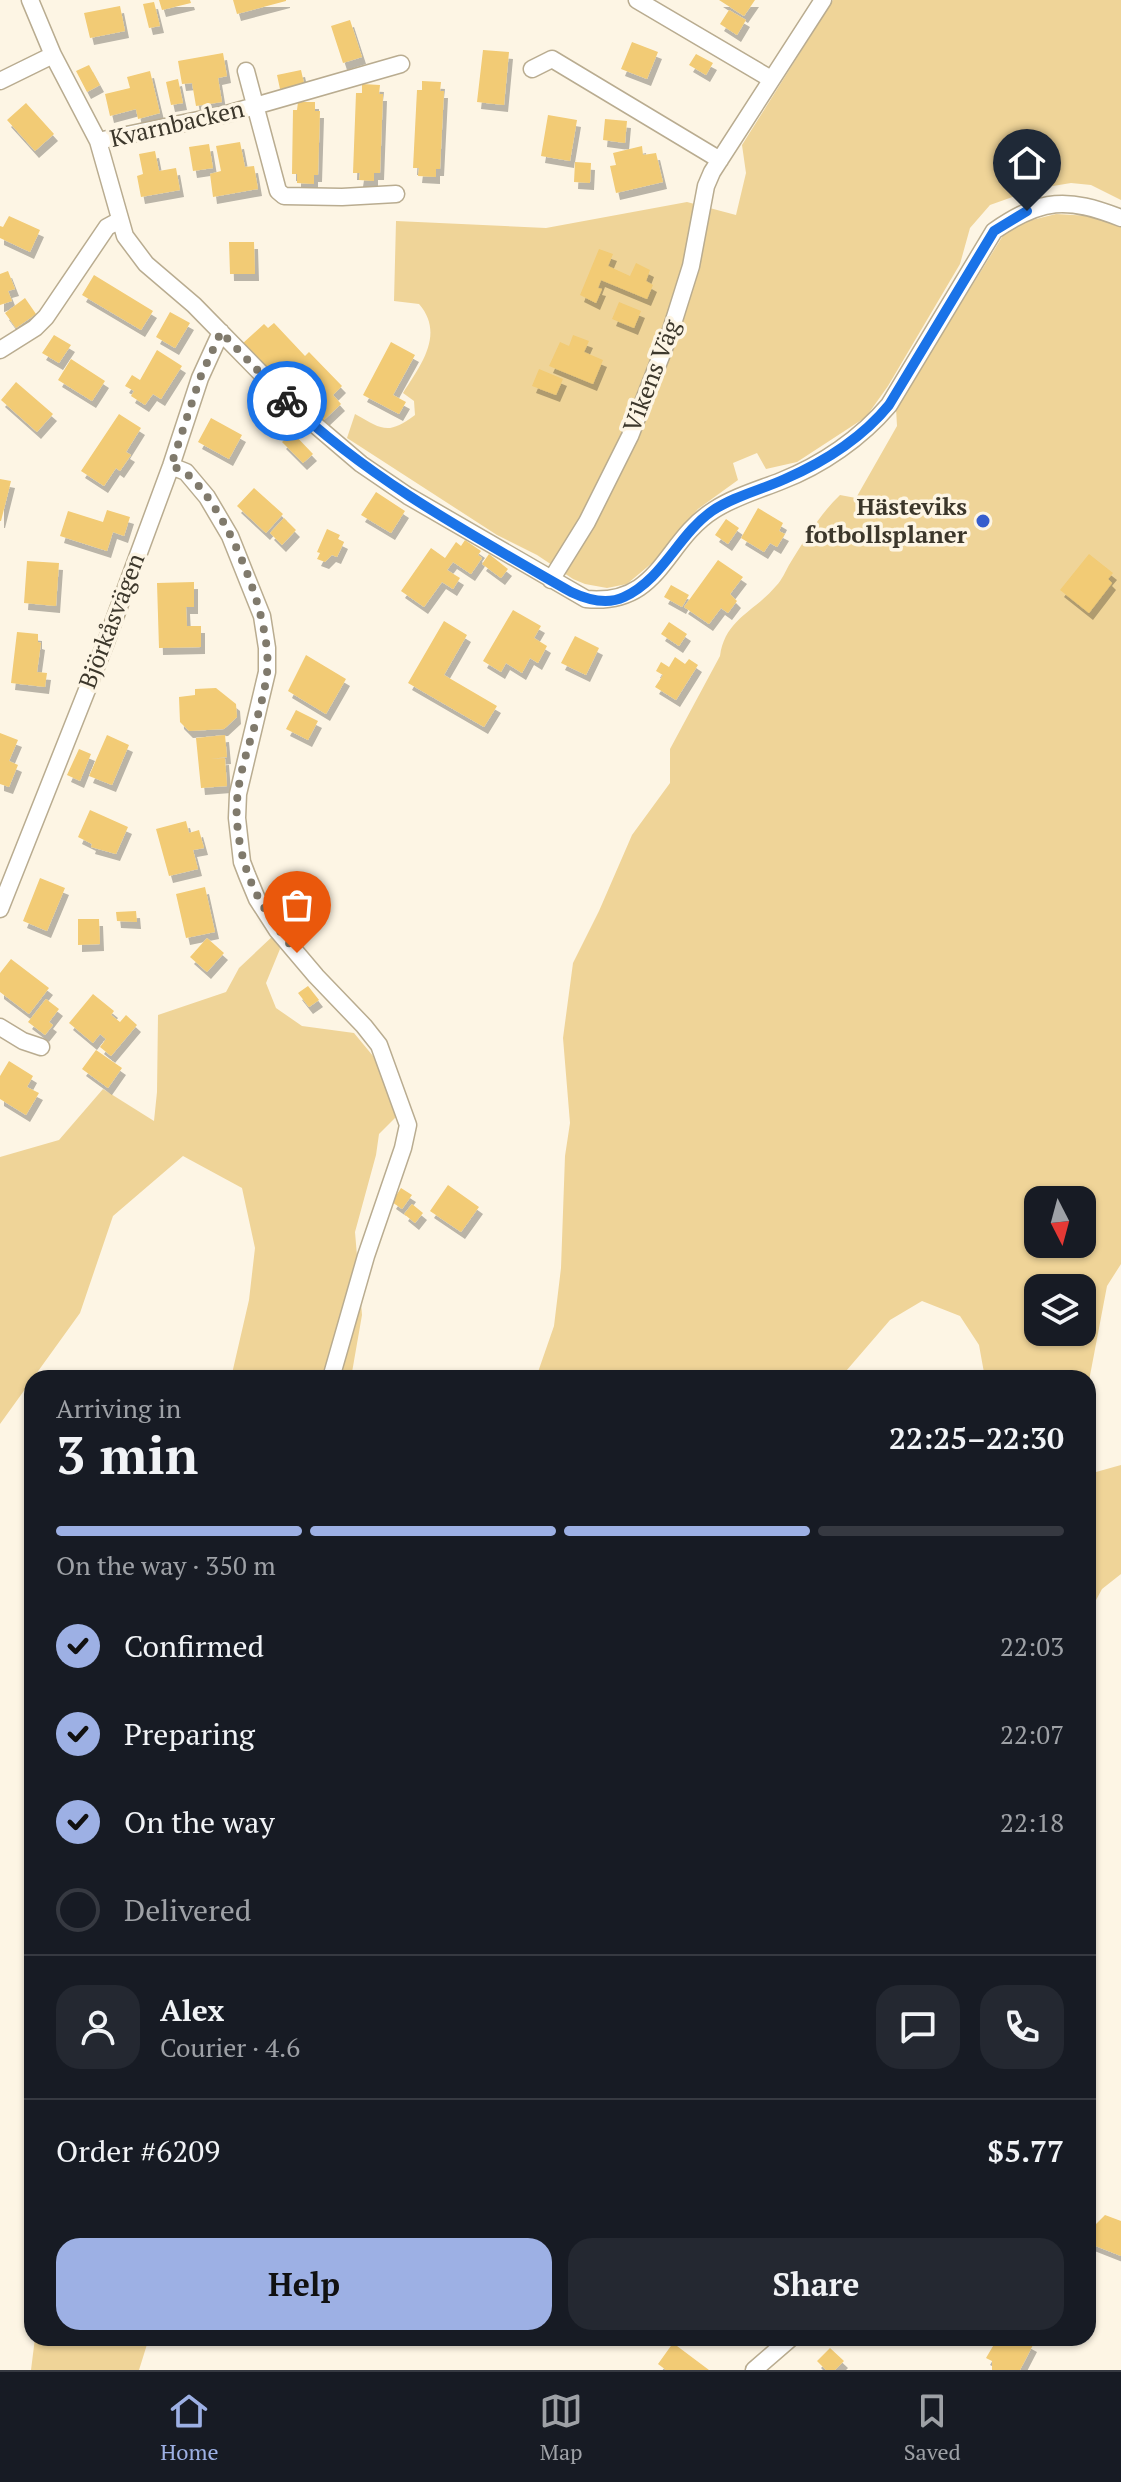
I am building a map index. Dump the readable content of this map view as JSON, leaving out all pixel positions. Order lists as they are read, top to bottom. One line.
{"streets":{"street":["Kvarnbacken","Vikens Väg","Björkåsvägen"]},"places":["Hästeviks fotbollsplaner"],"north":"bottom","page":{"heading":["3 min","Arriving in","22:25–22:30"],"panel":["Alex","Courier · 4.6","Order #6209","$5.77"],"bar":"On the way · 350 m","list":[["Confirmed","22:03"],["Preparing","22:07"],["On the way","22:18"],"Delivered"],"buttons":["Help","Share"],"tabs":["Home","Map","Saved"]}}
